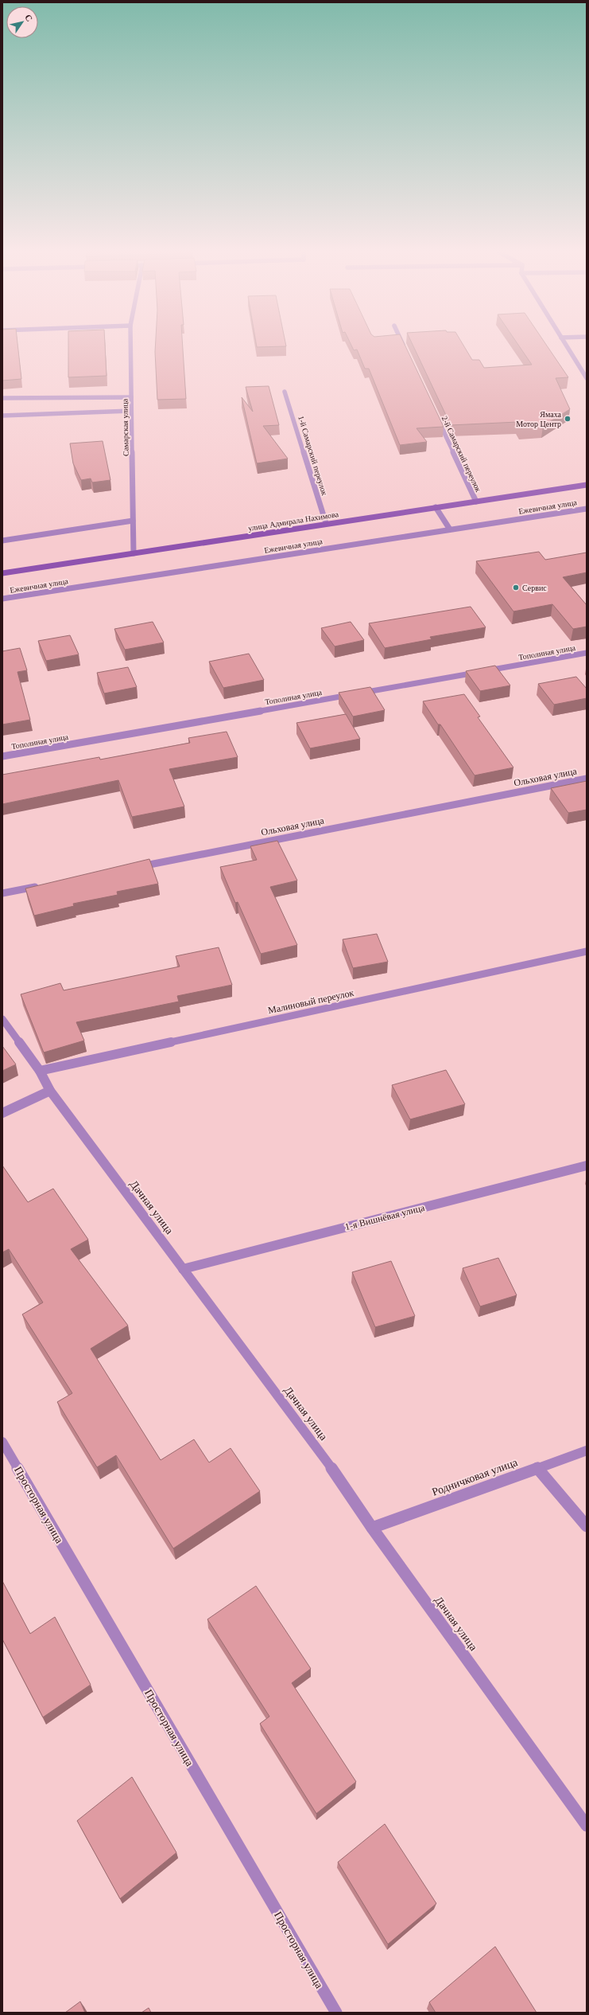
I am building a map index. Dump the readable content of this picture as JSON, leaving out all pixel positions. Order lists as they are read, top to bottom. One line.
{"streets":{"main road":["улица Адмирала Нахимова"],"street":["Самарская улица","2-й Самарский переулок","1-й Самарский переулок","Ежевичная улица","Тополиная улица","Ольховая улица","Малиновый переулок","Дачная улица","1-я Вишнёвая улица","Родничковая улица","Просторная улица"]},"crossings":[["Самарская улица","улица Адмирала Нахимова"],["2-й Самарский переулок","улица Адмирала Нахимова"],["1-й Самарский переулок","улица Адмирала Нахимова"],["Малиновый переулок","Дачная улица"],["Дачная улица","1-я Вишнёвая улица"],["Дачная улица","Родничковая улица"]],"places":["Ямаха Мотор Центр","Сервис"],"north":"top right"}
